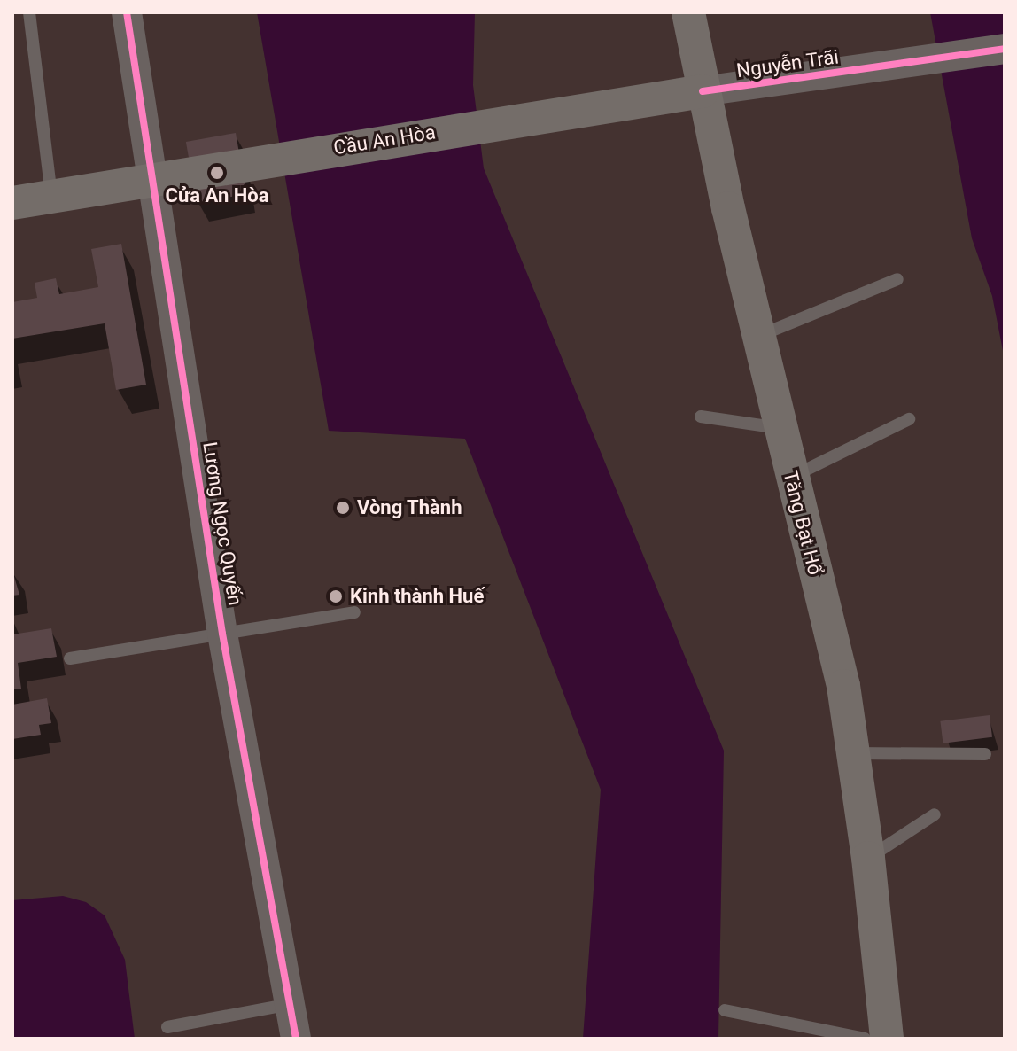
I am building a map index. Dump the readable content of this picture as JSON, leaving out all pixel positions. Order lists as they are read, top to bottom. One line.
{"streets":{"main road":["Nguyễn Trãi","Cầu An Hòa","Tăng Bạt Hổ"],"street":["Lương Ngọc Quyến"]},"crossings":[["Nguyễn Trãi","Cầu An Hòa"],["Nguyễn Trãi","Tăng Bạt Hổ"],["Cầu An Hòa","Lương Ngọc Quyến"]],"places":["Cửa An Hòa","Vòng Thành","Kinh thành Huế"]}
